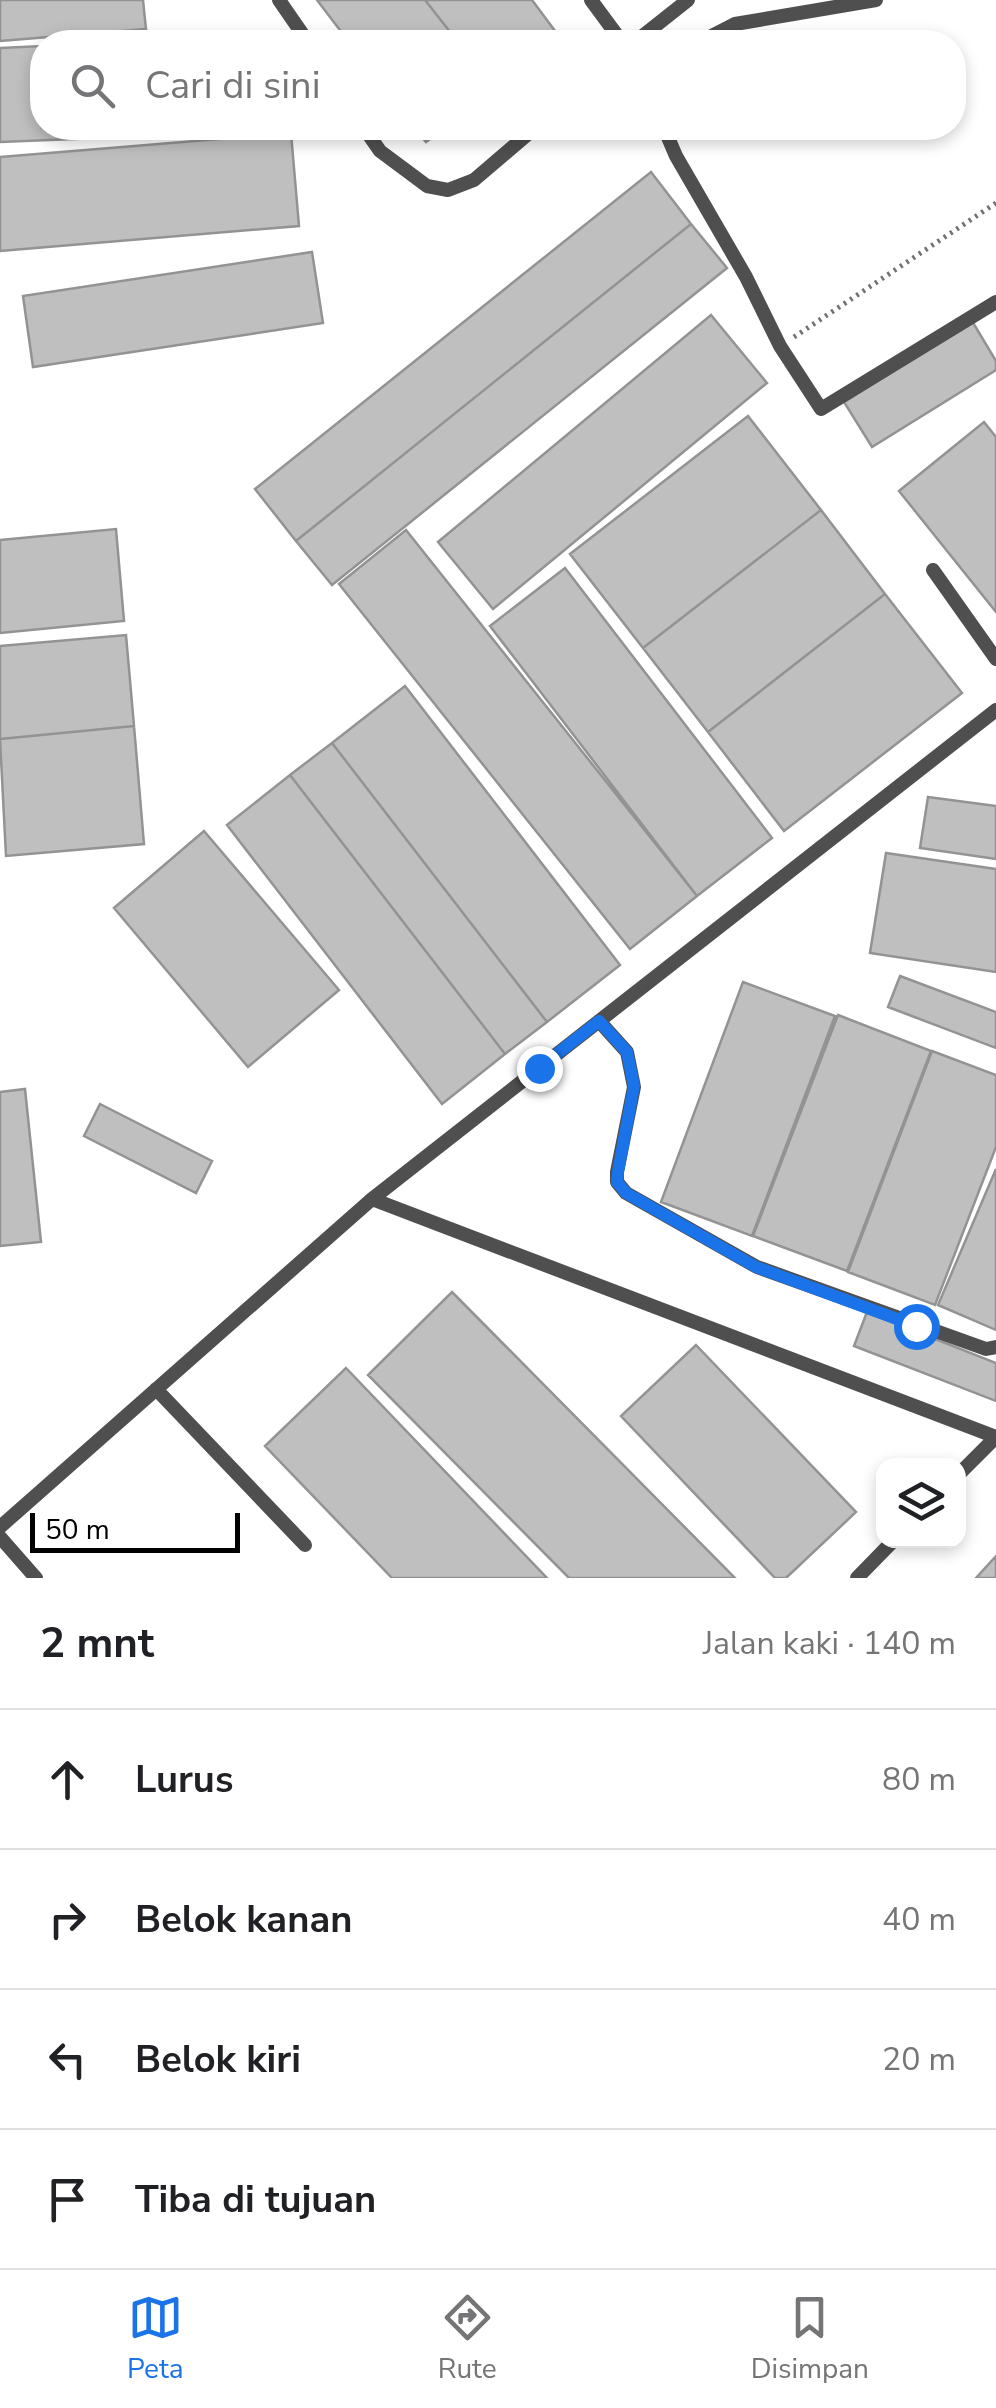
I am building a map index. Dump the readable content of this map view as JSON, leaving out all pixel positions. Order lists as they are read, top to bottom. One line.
{"scale_bar":"50 m","page":{"search":"Cari di sini","scale":"50 m","heading":["2 mnt","Jalan kaki · 140 m"],"list":[["Lurus","80 m"],["Belok kanan","40 m"],["Belok kiri","20 m"],"Tiba di tujuan"],"nav":["Peta","Rute","Disimpan"]}}
